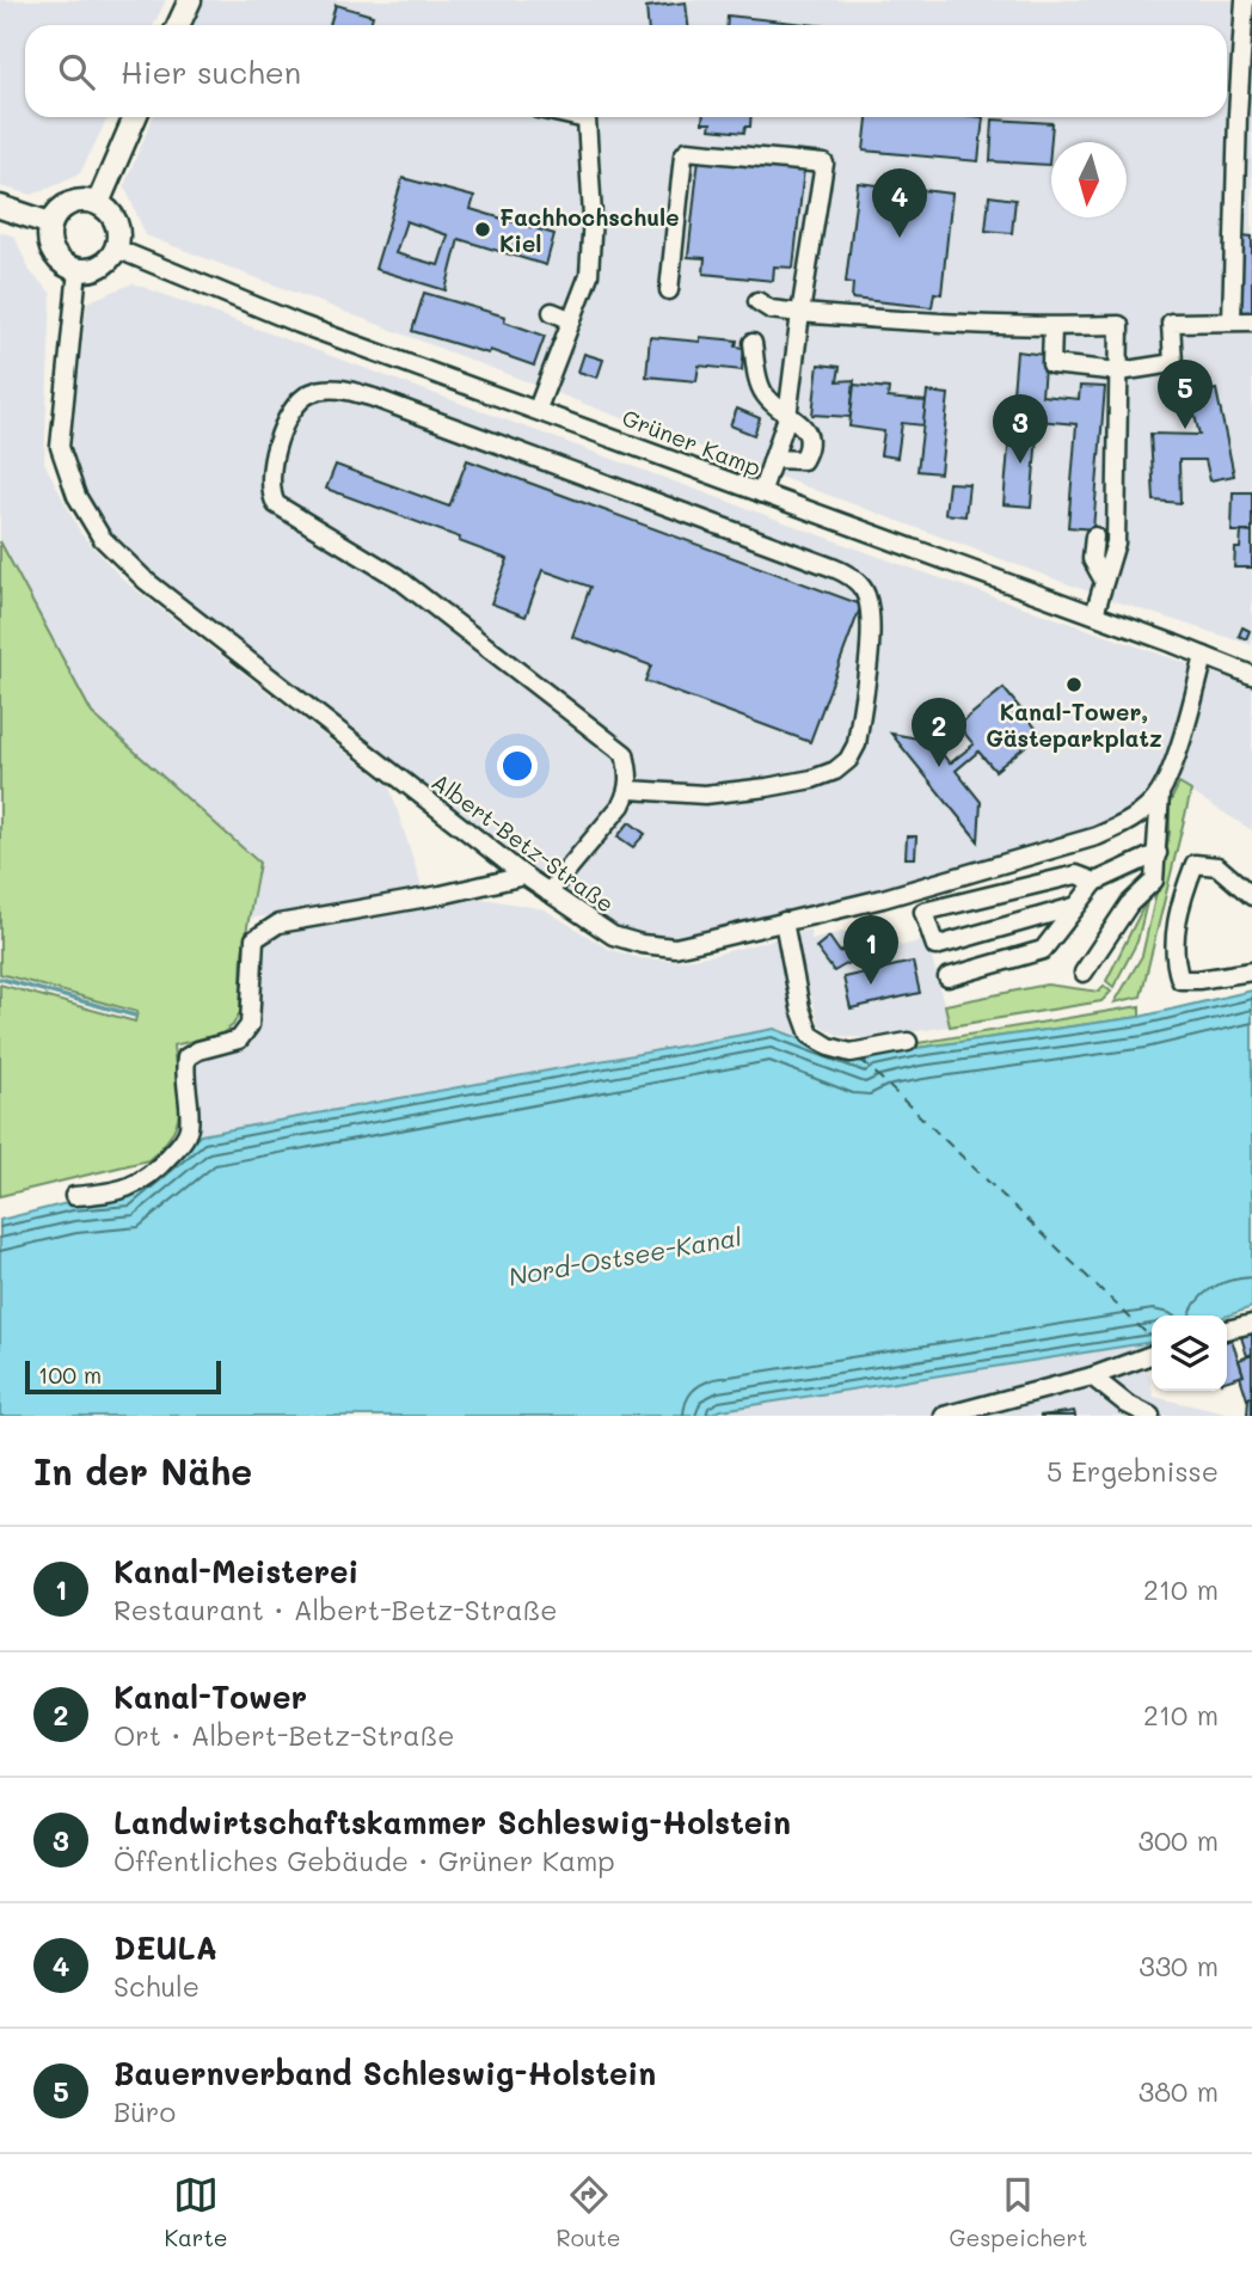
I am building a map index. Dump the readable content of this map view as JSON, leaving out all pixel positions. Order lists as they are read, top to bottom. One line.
{"streets":{"street":["Grüner Kamp","Albert-Betz-Straße"]},"crossings":[["Grüner Kamp","Albert-Betz-Straße"]],"water":["Nord-Ostsee-Kanal"],"places":["Fachhochschule Kiel","Kanal-Tower, Gästeparkplatz"],"scale_bar":"100 m","north":"bottom","page":{"search":"Hier suchen","pins":["4","5","3","2","1"],"scale":"100 m","heading":["In der Nähe","5 Ergebnisse"],"list":[{"mark":"1","name":"Kanal-Meisterei","note":"Restaurant · Albert-Betz-Straße","value":"210 m"},{"mark":"2","name":"Kanal-Tower","note":"Ort · Albert-Betz-Straße","value":"210 m"},{"mark":"3","name":"Landwirtschaftskammer Schleswig-Holstein","note":"Öffentliches Gebäude · Grüner Kamp","value":"300 m"},{"mark":"4","name":"DEULA","note":"Schule","value":"330 m"},{"mark":"5","name":"Bauernverband Schleswig-Holstein","note":"Büro","value":"380 m"}],"nav":["Karte","Route","Gespeichert"]}}
